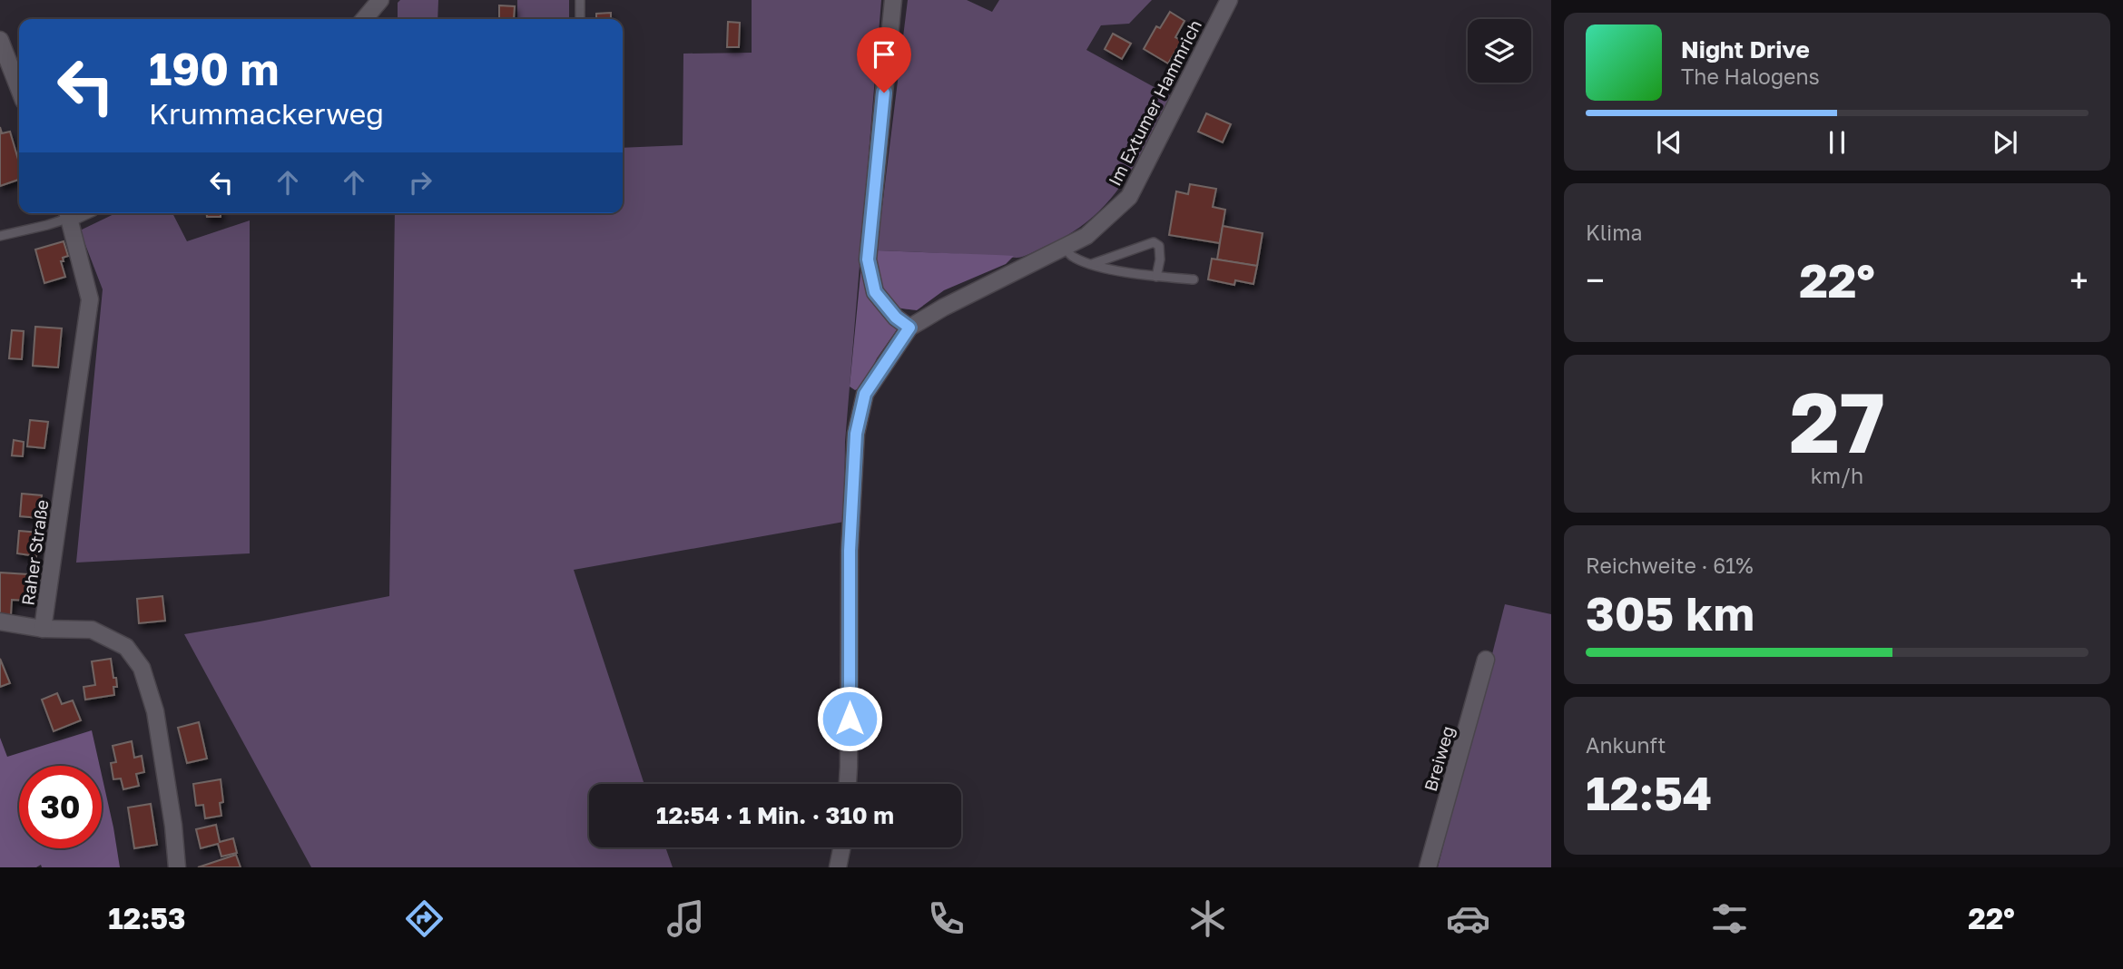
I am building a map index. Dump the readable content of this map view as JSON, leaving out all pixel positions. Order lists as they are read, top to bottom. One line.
{"streets":{"street":["Im Extumer Hammrich","Raher Straße","Breiweg"]},"page":{"turn":["190 m","Krummackerweg"],"song":["Night Drive","The Halogens"],"tile":["Klima",["27","km/h"],["Reichweite · 61%","305 km"],["Ankunft","12:54"]],"heat":["−","22°","+"],"limit":"30","trip":"12:54 · 1 Min. · 310 m","tabs":["12:53","22°"]}}
